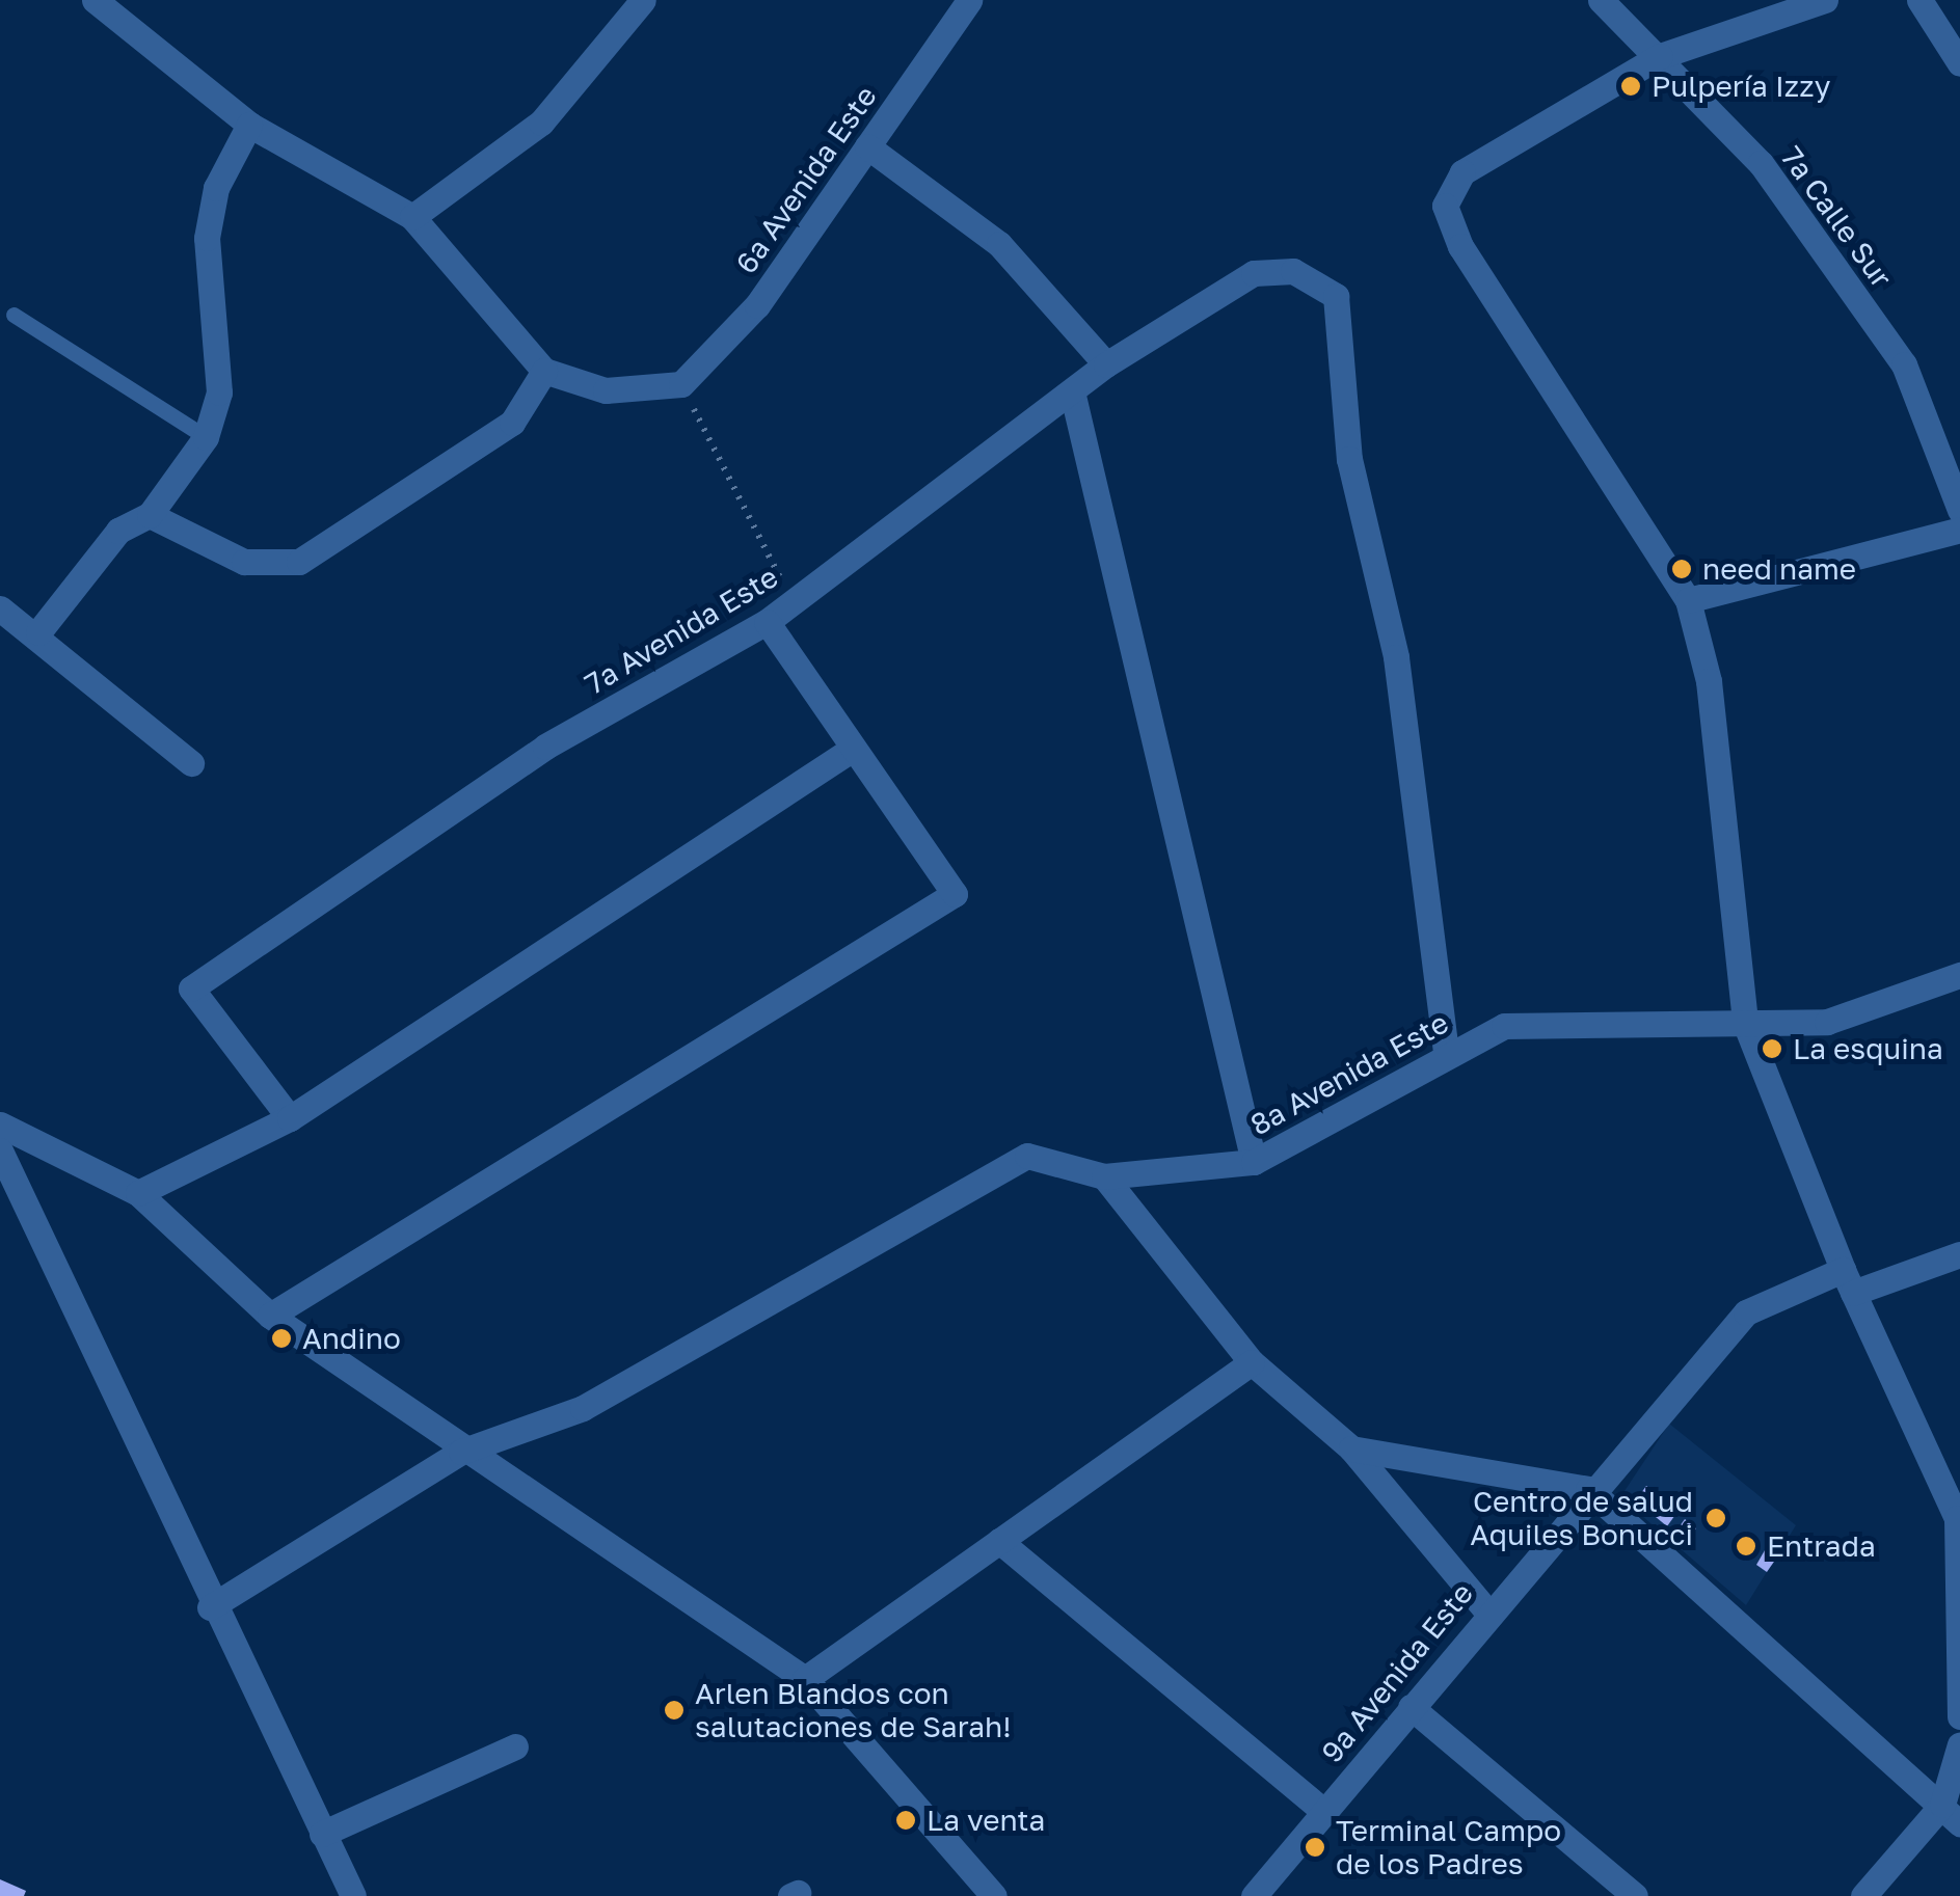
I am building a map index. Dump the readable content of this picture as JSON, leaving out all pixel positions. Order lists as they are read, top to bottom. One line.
{"streets":{"street":["6a Avenida Este","7a Calle Sur","7a Avenida Este","8a Avenida Este","9a Avenida Este"]},"crossings":[["7a Avenida Este","8a Avenida Este"]],"places":["Pulpería Izzy","need name","La esquina","Andino","Centro de salud Aquiles Bonucci","Entrada","Arlen Blandos con salutaciones de Sarah!","La venta","Terminal Campo de los Padres"]}
